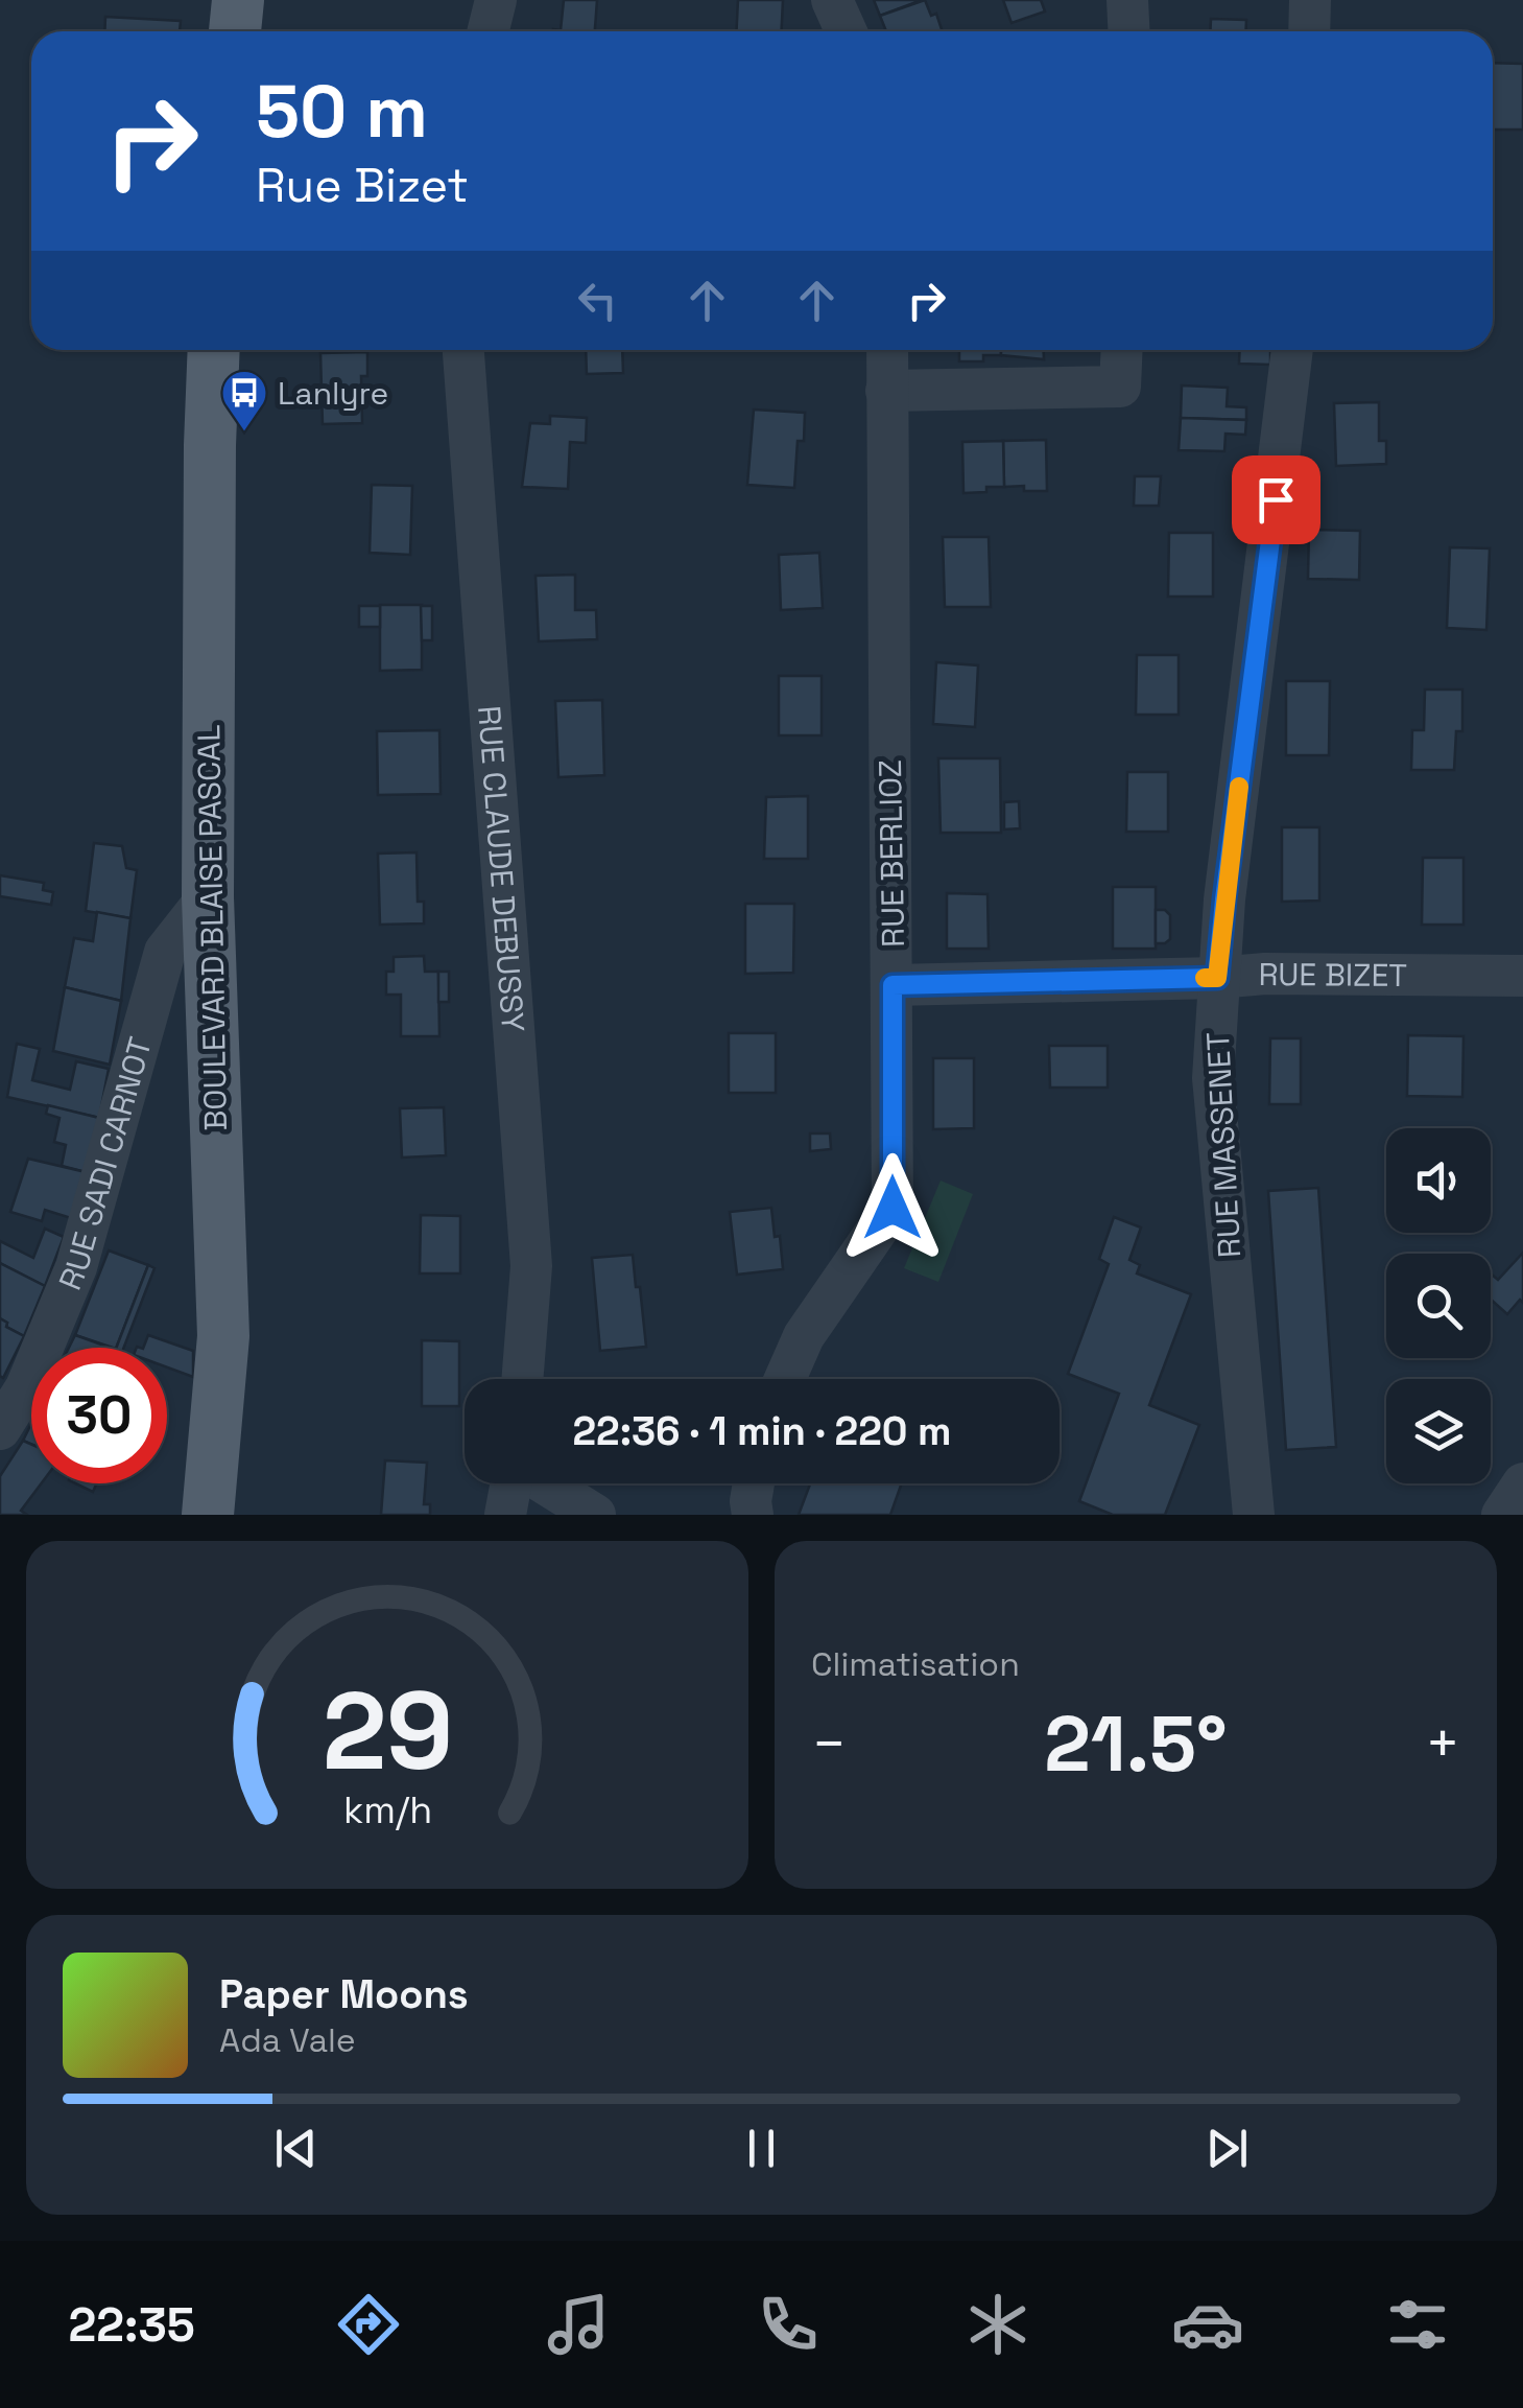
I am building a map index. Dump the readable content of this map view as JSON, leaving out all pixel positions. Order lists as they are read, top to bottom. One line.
{"streets":{"main road":["BOULEVARD BLAISE PASCAL"],"street":["RUE BERLIOZ","RUE CLAUDE DEBUSSY","RUE BIZET","RUE MASSENET","RUE SADI CARNOT"]},"crossings":[["RUE BERLIOZ","RUE BIZET"],["BOULEVARD BLAISE PASCAL","RUE SADI CARNOT"],["RUE BIZET","RUE MASSENET"]],"places":{"bus stop":["Lanlyre"]},"page":{"turn":["50 m","Rue Bizet"],"limit":"30","trip":"22:36 · 1 min · 220 m","tile":"Climatisation","heat":["−","21.5°","+"],"song":["Paper Moons","Ada Vale"],"tabs":"22:35","gauge":["29","km/h"]}}
